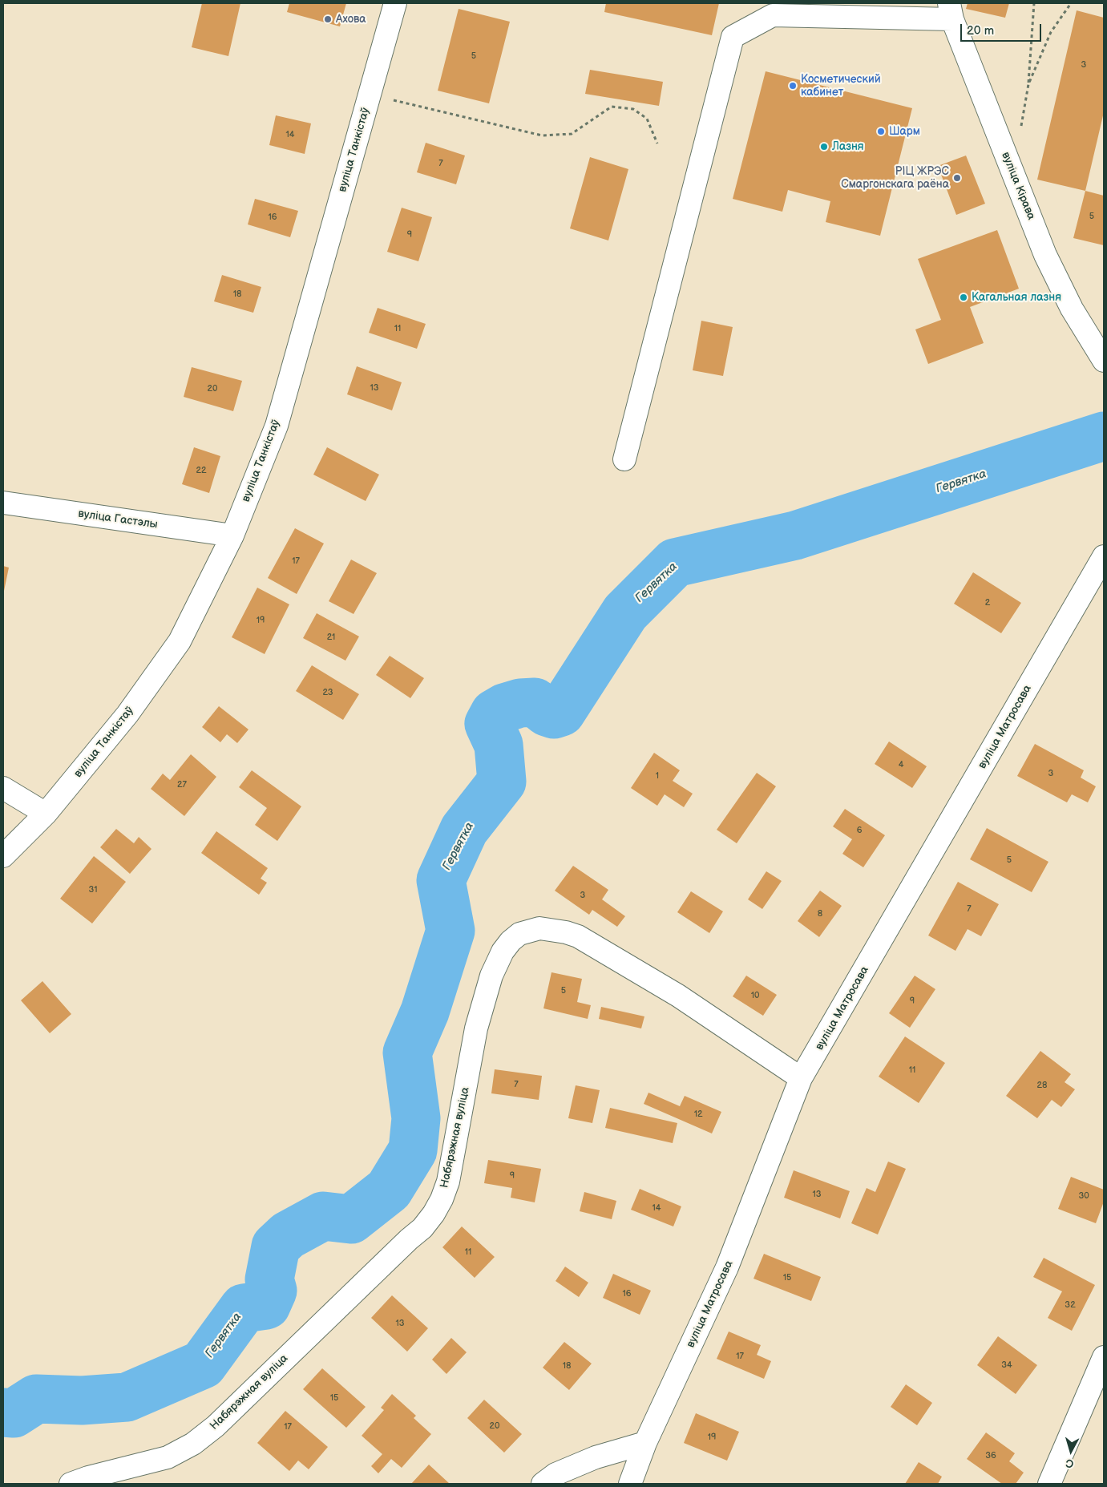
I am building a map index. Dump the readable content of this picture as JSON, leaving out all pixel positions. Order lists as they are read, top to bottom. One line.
{"streets":{"street":["вуліца Танкістаў","вуліца Кірава","вуліца Гастэлы","вуліца Матросава","Набярэжная вуліца"]},"crossings":[["вуліца Танкістаў","вуліца Гастэлы"],["вуліца Матросава","Набярэжная вуліца"]],"water":["Гервятка"],"places":["Ахова","Косметический кабинет","Шарм","Лазня","РІЦ ЖРЭС Смаргонскага раёна","Кагальная лазня"],"house_numbers":["5","3","14","7","5","16","9","18","11","13","20","22","17","2","19","21","23","4","3","1","27","6","5","31","3","7","8","5","10","9","11","7","28","12","9","13","30","14","11","15","16","32","13","17","34","18","15","20","17","19","36"],"scale_bar":"20 m","north":"bottom"}
